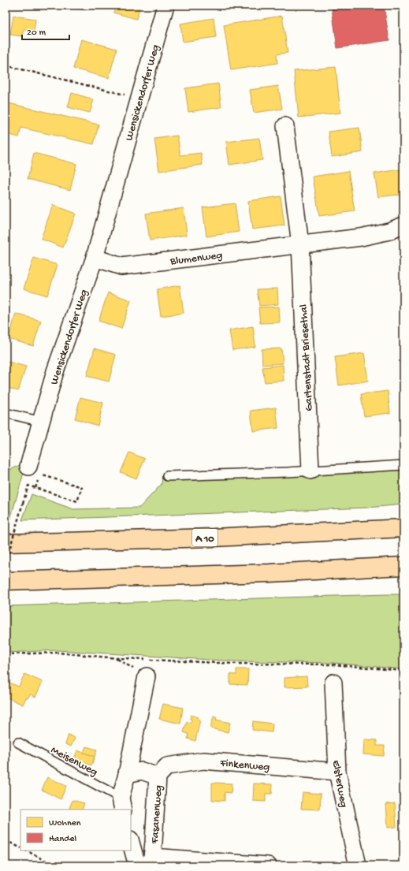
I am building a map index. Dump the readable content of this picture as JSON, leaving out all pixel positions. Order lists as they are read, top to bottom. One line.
{"streets":{"highway":["A 10"],"street":["Wensickendorfer Weg","Blumenweg","Gartenstadt Briesethal","Finkenweg","Elsterweg","Fasanenweg"],"lane":["Meisenweg"]},"crossings":[["Wensickendorfer Weg","Blumenweg"],["Blumenweg","Gartenstadt Briesethal"],["Finkenweg","Elsterweg"],["Finkenweg","Fasanenweg"]],"legend":["Wohnen","Handel"],"scale_bar":"20 m"}
